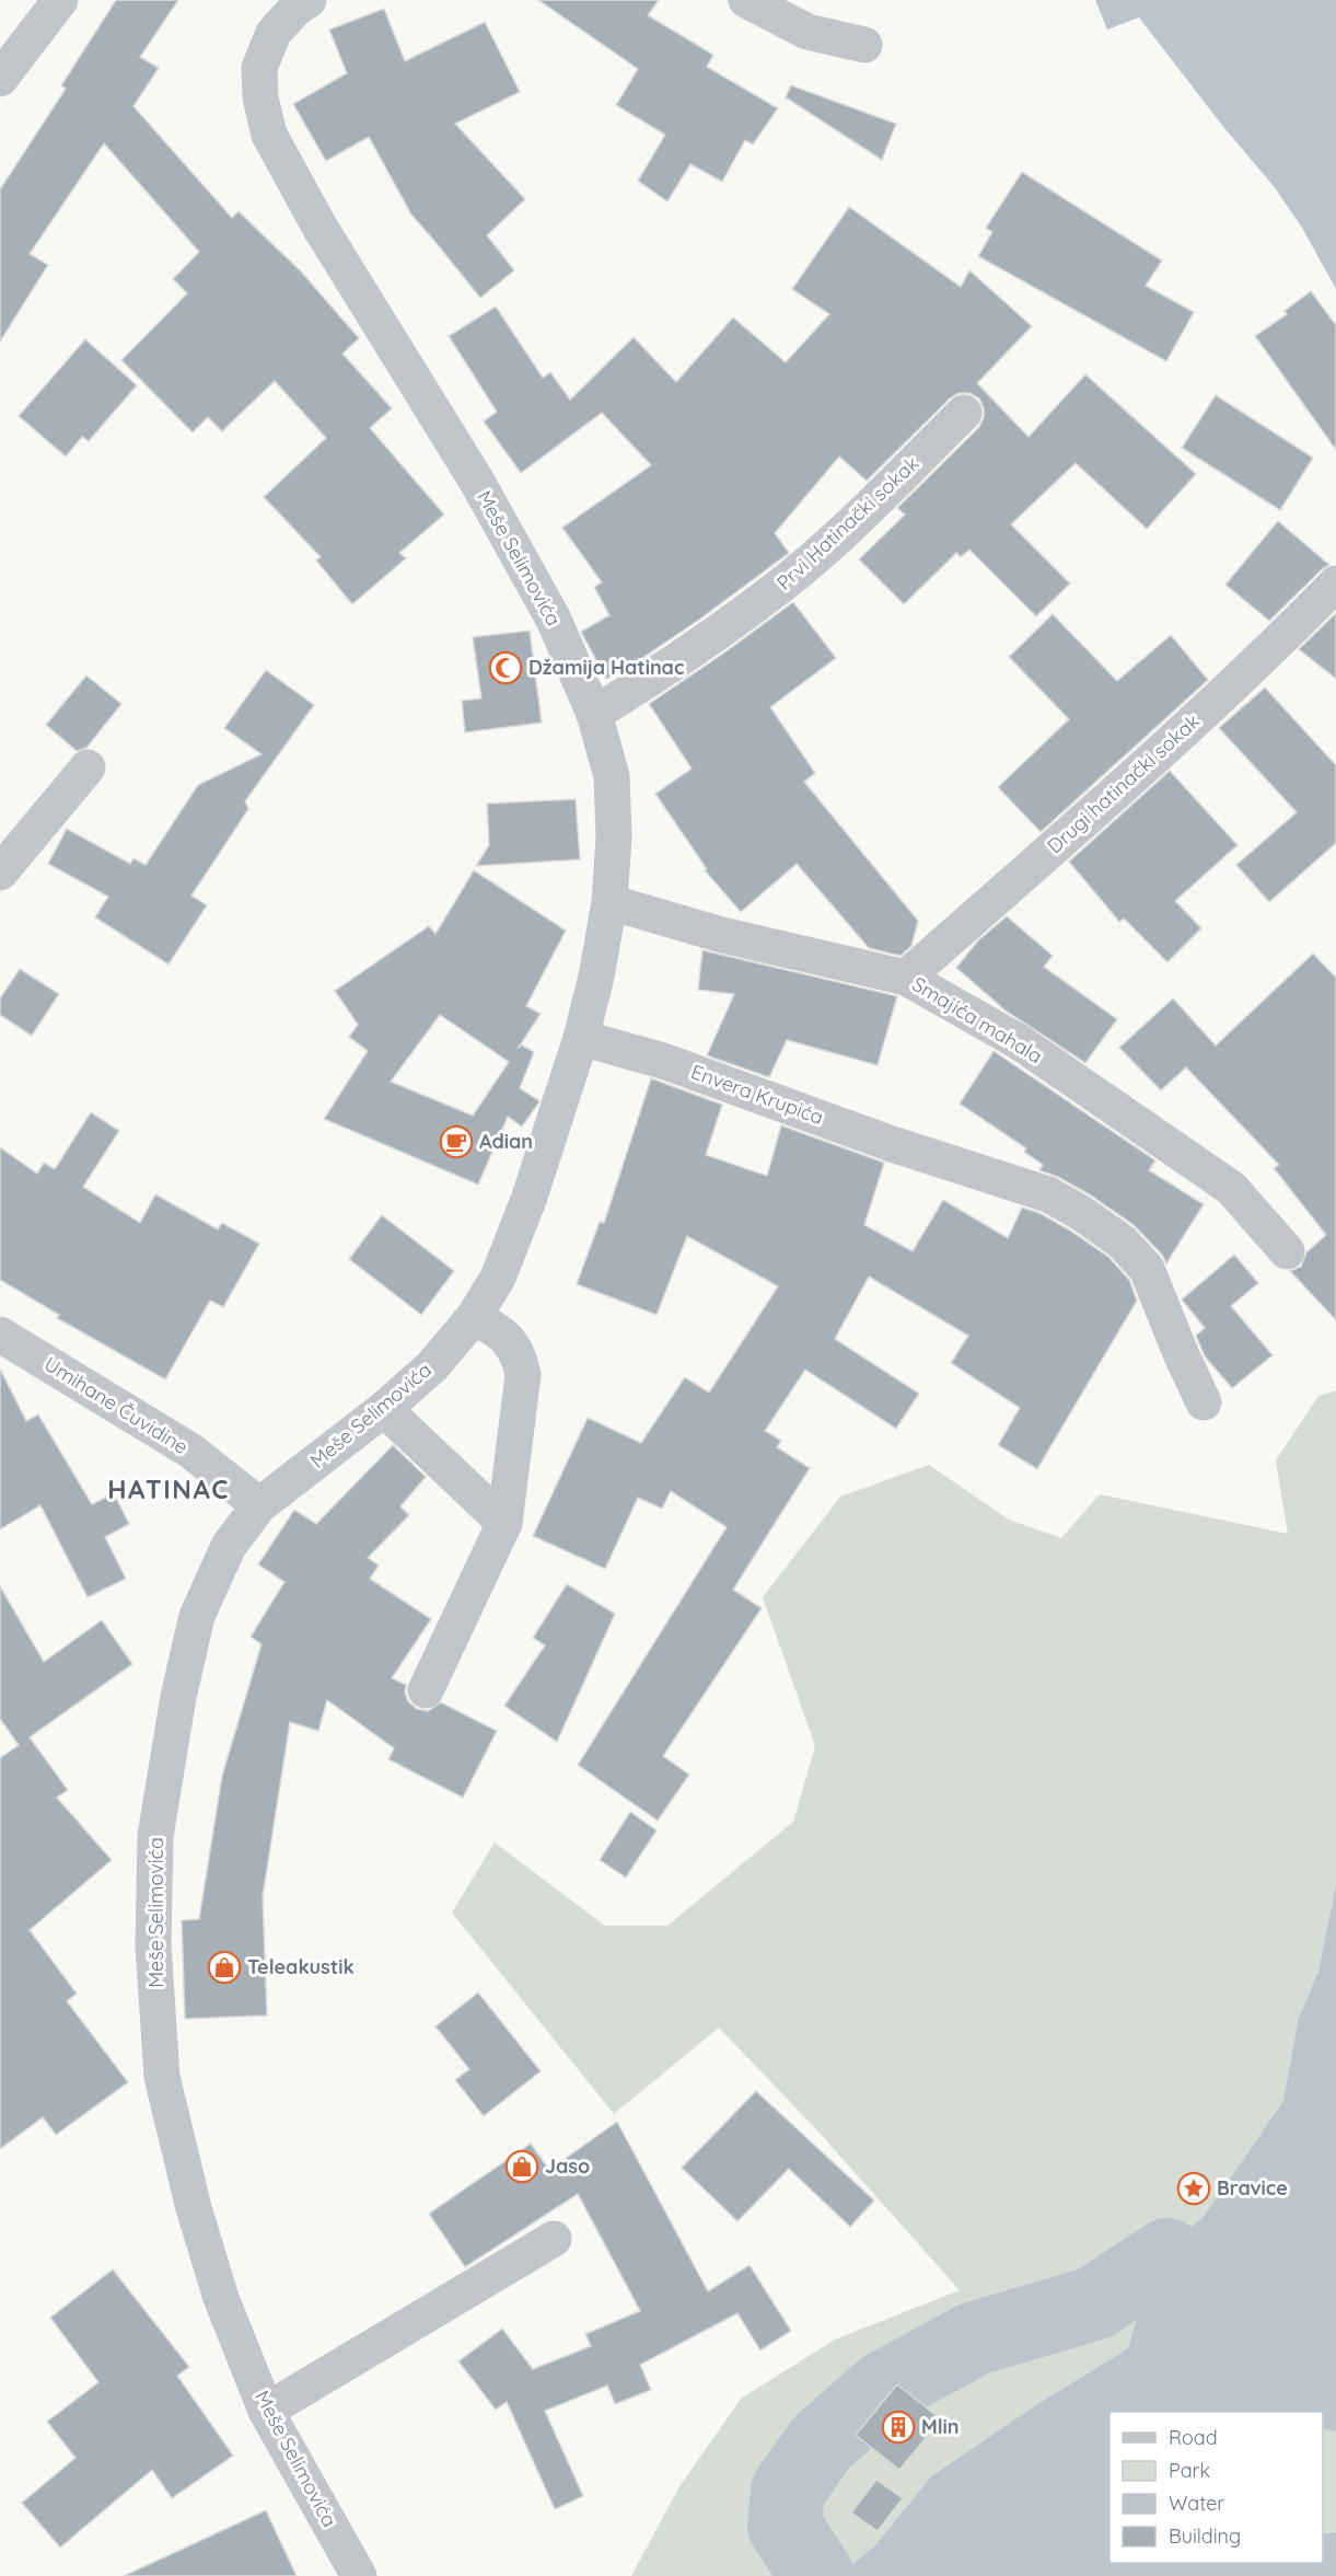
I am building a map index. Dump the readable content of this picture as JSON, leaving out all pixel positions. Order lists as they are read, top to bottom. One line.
{"streets":{"street":["Prvi Hatinački sokak","Meše Selimovića","Drugi hatinački sokak","Smajića mahala","Envera Krupića","Umihane Čuvidine"]},"crossings":[["Prvi Hatinački sokak","Meše Selimovića"],["Meše Selimovića","Smajića mahala"],["Meše Selimovića","Envera Krupića"],["Meše Selimovića","Umihane Čuvidine"],["Drugi hatinački sokak","Smajića mahala"]],"districts":["HATINAC"],"places":{"mosque":["Džamija Hatinac"],"cafe":["Adian"],"shop":["Teleakustik","Jaso"],"place":["Bravice"],"building":["Mlin"]},"legend":["Road","Park","Water","Building"]}
